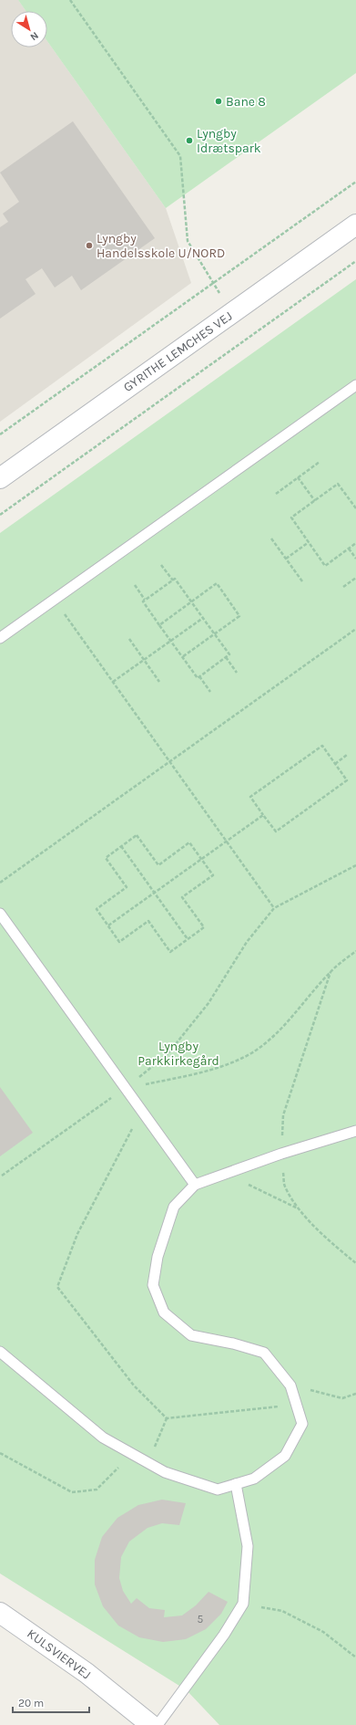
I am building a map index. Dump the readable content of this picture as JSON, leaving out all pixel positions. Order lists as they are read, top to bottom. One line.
{"streets":{"street":["GYRITHE LEMCHES VEJ","KULSVIERVEJ"]},"parks":["Lyngby Parkkirkegård"],"places":["Bane 8","Lyngby Idrætspark","Lyngby Handelsskole U/NORD"],"house_numbers":["5"],"scale_bar":"20 m","north":"bottom right"}
